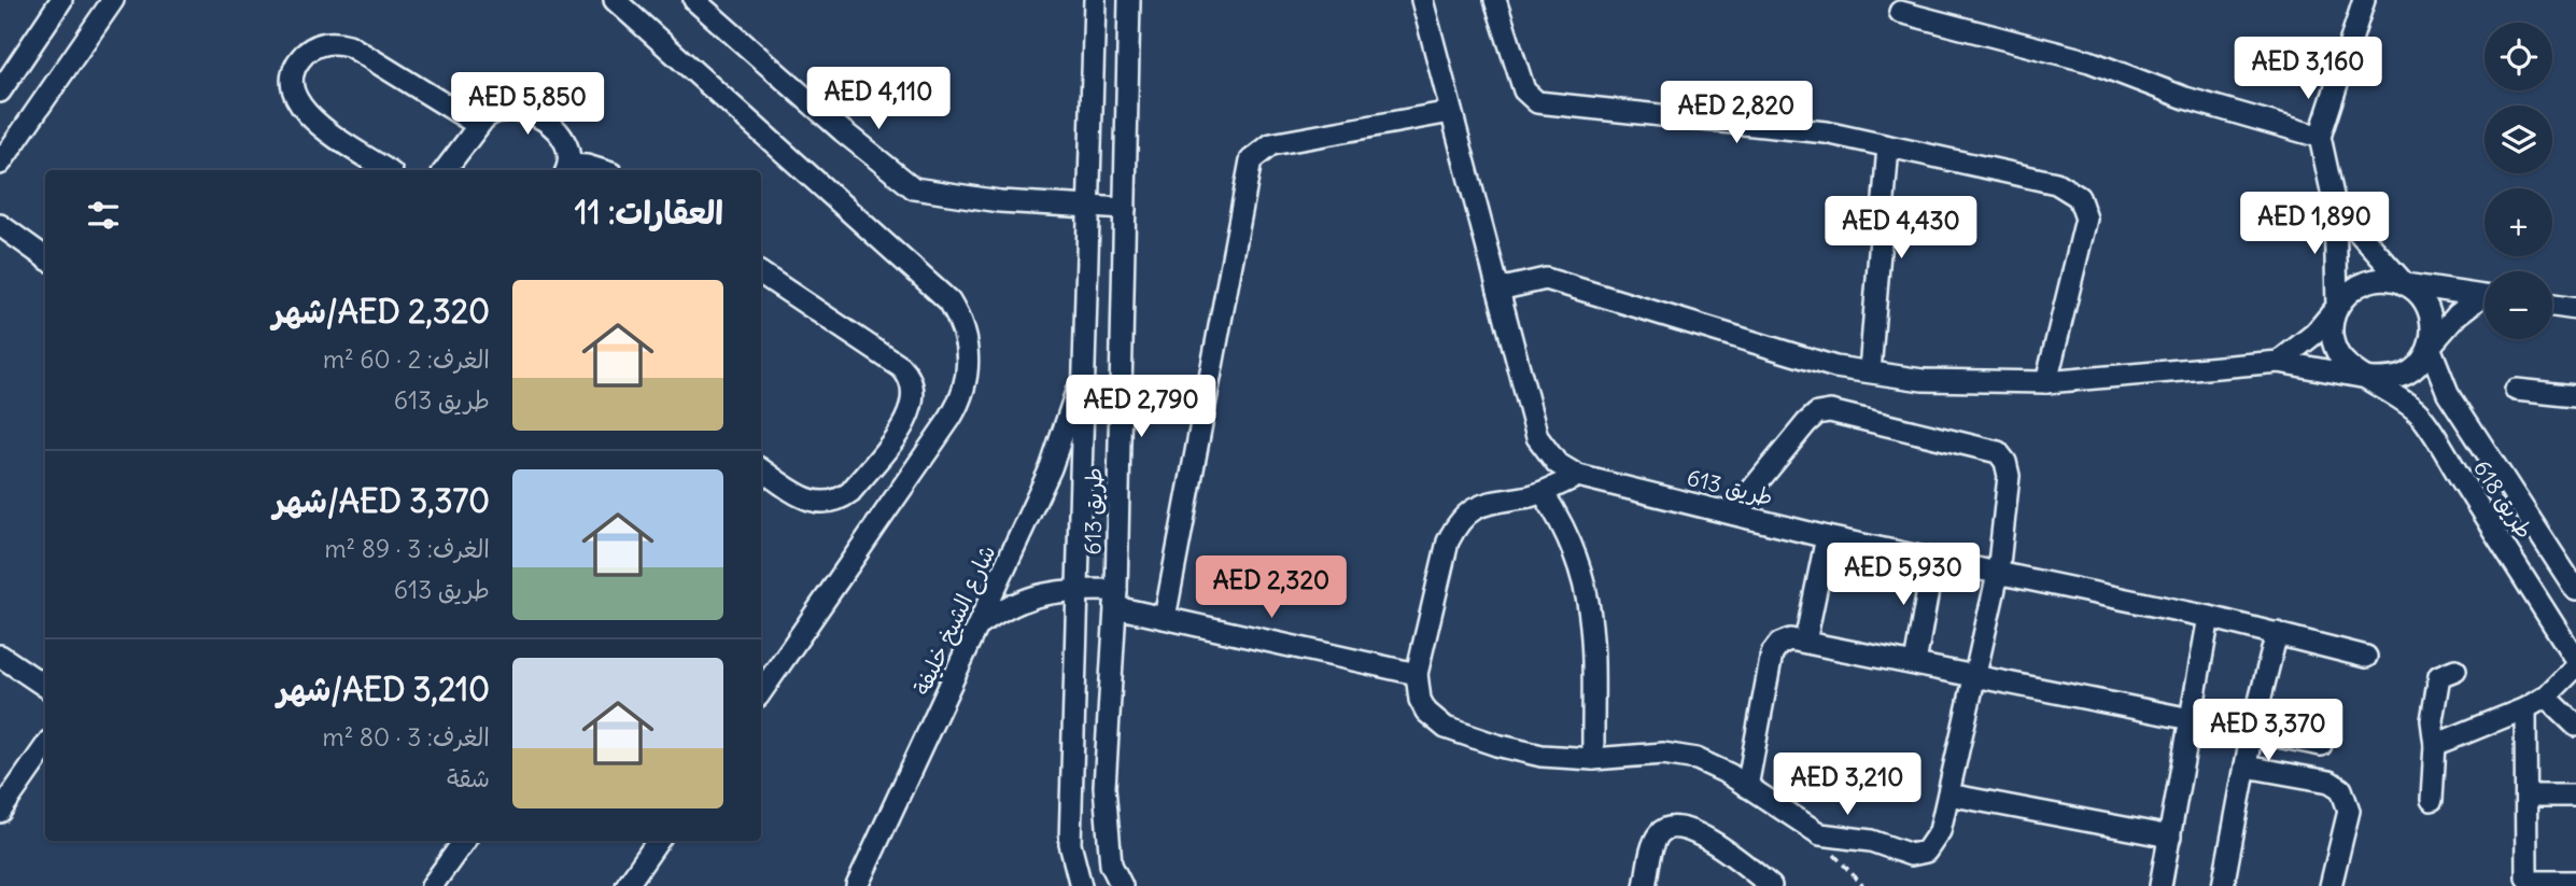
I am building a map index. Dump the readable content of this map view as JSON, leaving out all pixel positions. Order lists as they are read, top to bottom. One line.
{"streets":{"street":["طريق 613","طريق 618","شارع الشيخ خليفة"]},"crossings":[["طريق 613","شارع الشيخ خليفة"]],"page":{"map_buttons":["+","−"],"price":["AED 3,160","AED 4,110","AED 5,850","AED 2,820","AED 1,890","AED 4,430","AED 2,790","AED 5,930","AED 2,320","AED 3,370","AED 3,210"],"heading":"العقارات: 11","list":[{"name":"AED 2,320/شهر","note":"الغرف: 2 · 60 m² · طريق 613"},{"name":"AED 3,370/شهر","note":"الغرف: 3 · 89 m² · طريق 613"},{"name":"AED 3,210/شهر","note":"الغرف: 3 · 80 m² · شقة"}]}}
